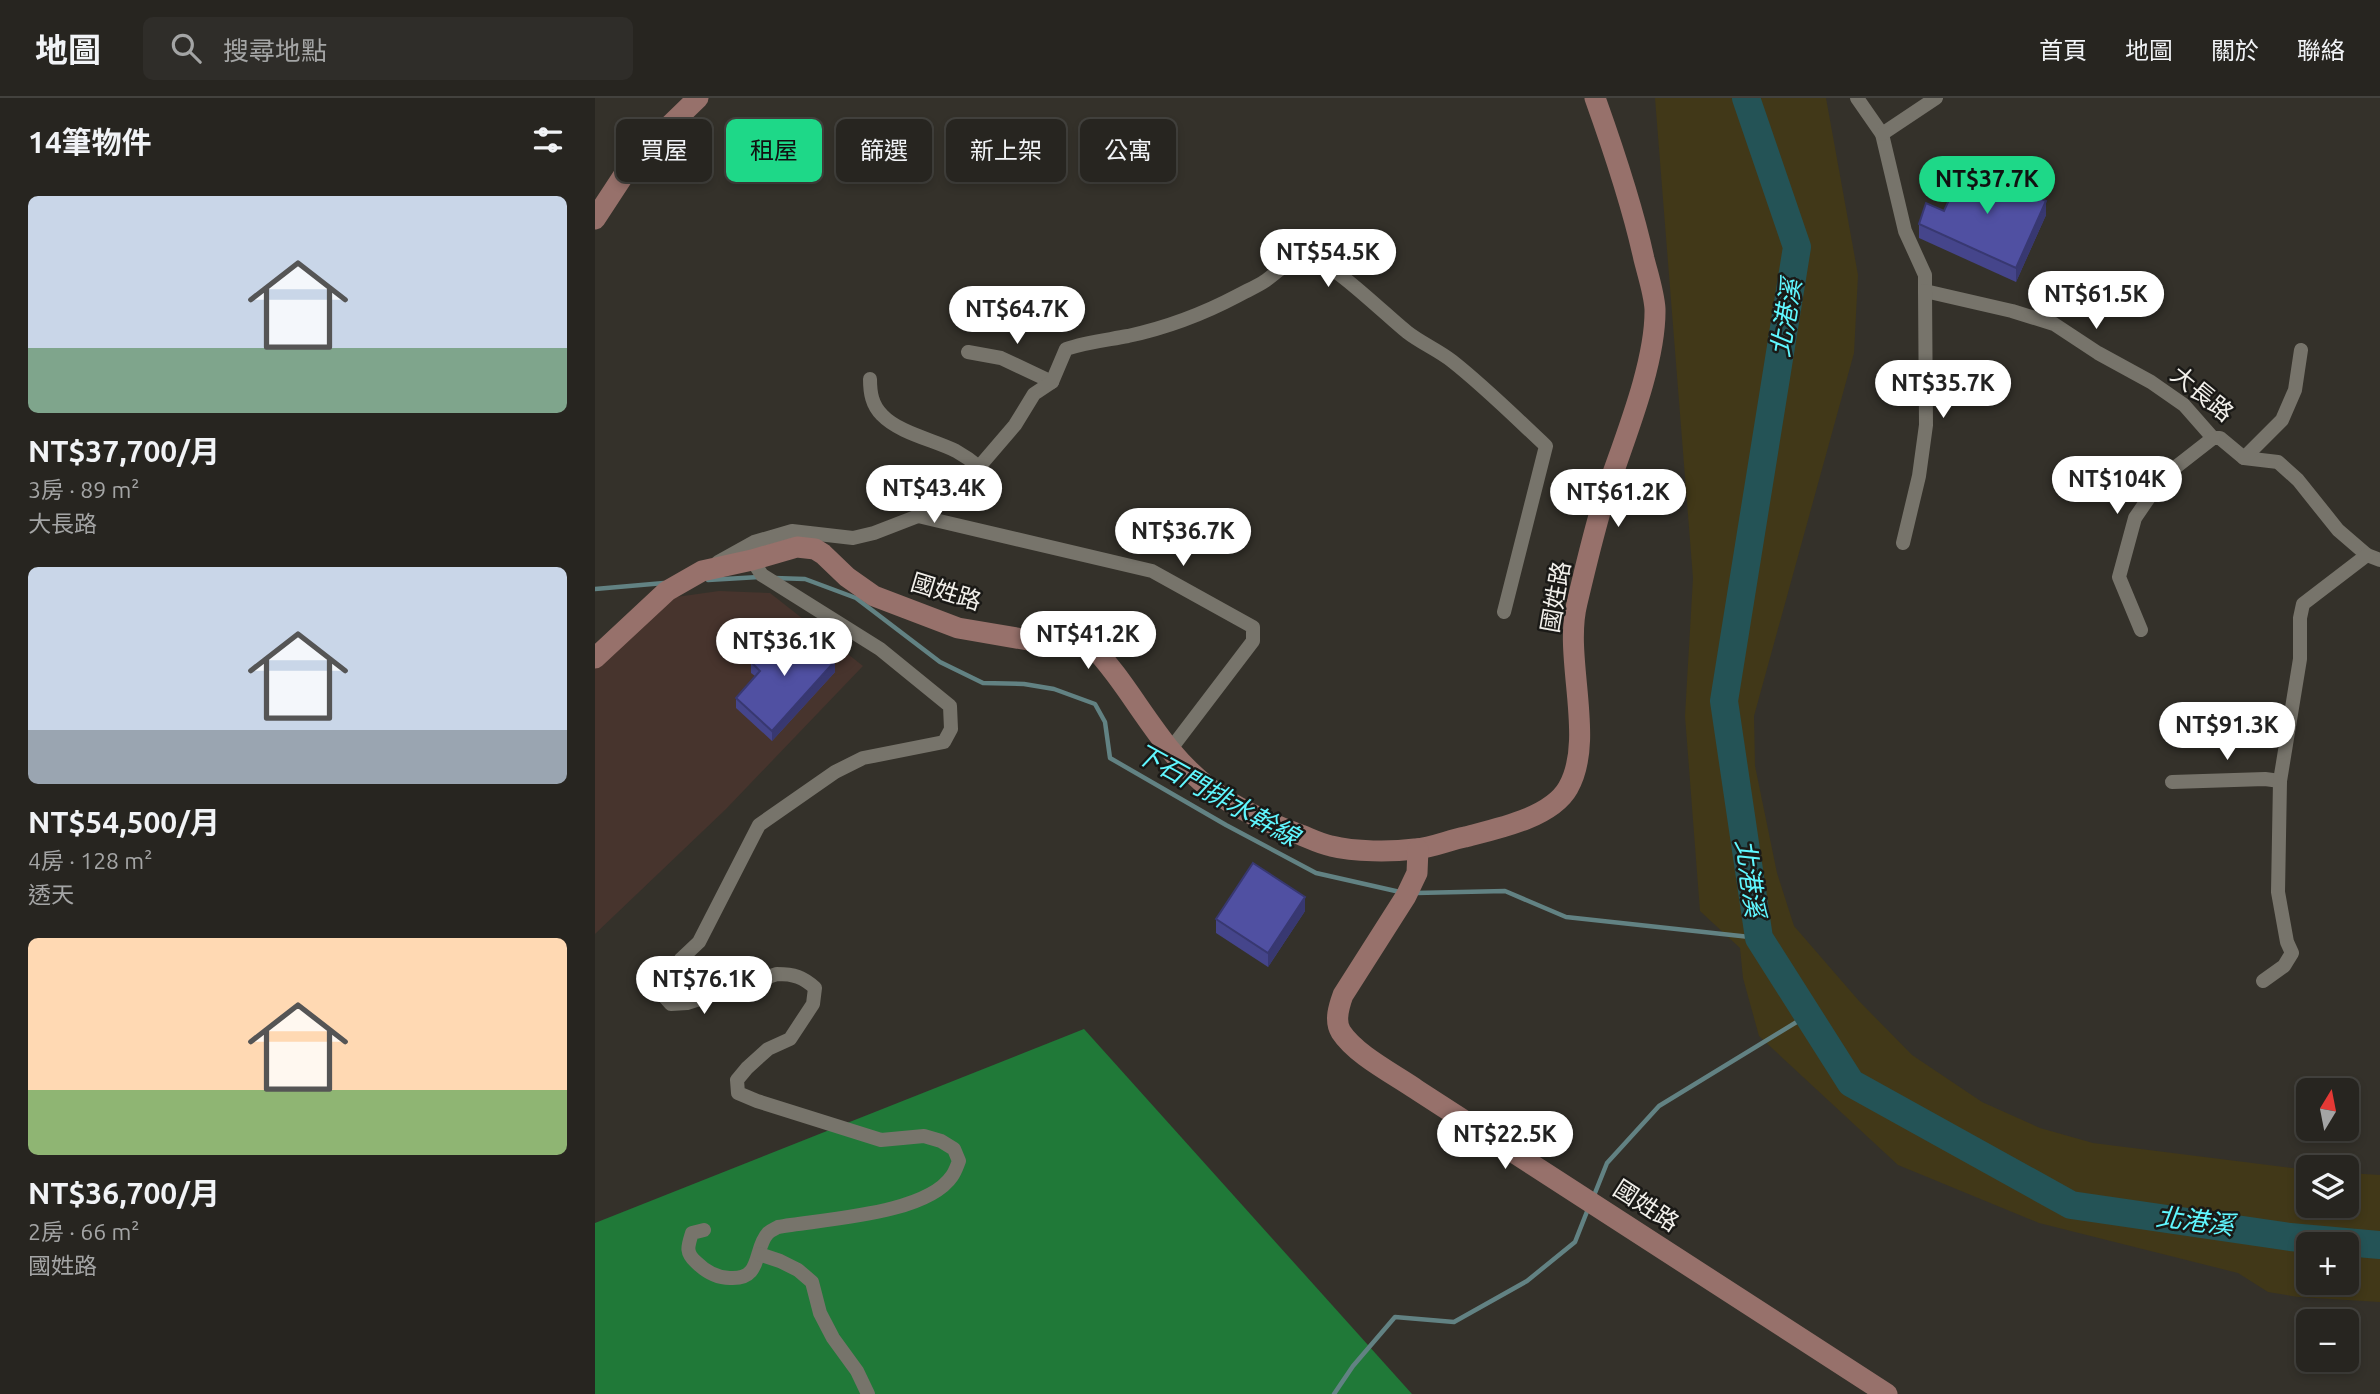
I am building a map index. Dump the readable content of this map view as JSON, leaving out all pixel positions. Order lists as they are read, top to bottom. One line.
{"streets":{"street":["大長路","國姓路"]},"water":["北港溪","下石門排水幹線"],"north":"top","page":{"header":"地圖","search":"搜尋地點","nav":["首頁","地圖","關於","聯絡"],"heading":"14筆物件","chip":["買屋","租屋","篩選","新上架","公寓"],"price":["NT$37.7K","NT$54.5K","NT$61.5K","NT$64.7K","NT$35.7K","NT$104K","NT$43.4K","NT$61.2K","NT$36.7K","NT$41.2K","NT$36.1K","NT$91.3K","NT$76.1K","NT$22.5K"],"list":[{"name":"NT$37,700/月","note":"3房 · 89 m² · 大長路"},{"name":"NT$54,500/月","note":"4房 · 128 m² · 透天"},{"name":"NT$36,700/月","note":"2房 · 66 m² · 國姓路"}],"map_buttons":["+","−"]}}
